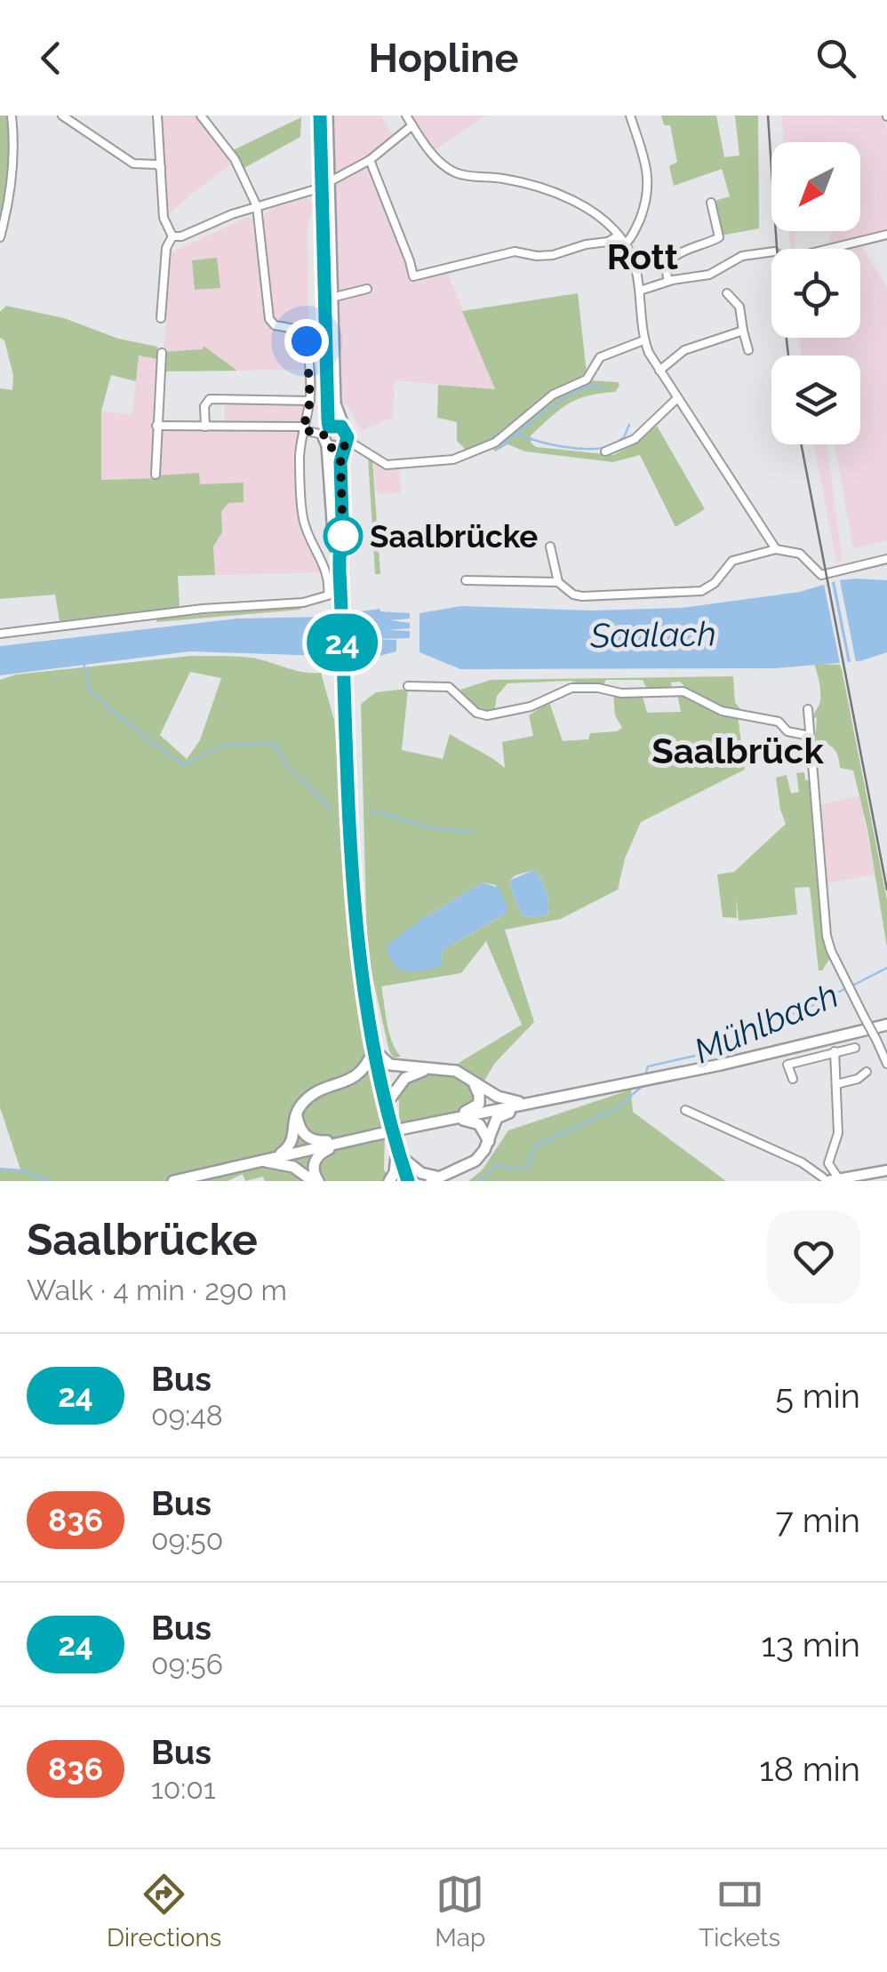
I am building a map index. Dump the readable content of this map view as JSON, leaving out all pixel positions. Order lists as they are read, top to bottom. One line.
{"districts":["Rott","Saalbrück"],"water":["Saalach","Mühlbach"],"places":["Saalbrücke"],"lines":["bus line 24"],"north":"bottom left","page":{"header":"Hopline","on_map":"24","heading":["Saalbrücke","Walk · 4 min · 290 m"],"list":[{"mark":"24","name":"Bus","note":"09:48","value":"5 min"},{"mark":"836","name":"Bus","note":"09:50","value":"7 min"},{"mark":"24","name":"Bus","note":"09:56","value":"13 min"},{"mark":"836","name":"Bus","note":"10:01","value":"18 min"}],"tabs":["Directions","Map","Tickets"]}}
